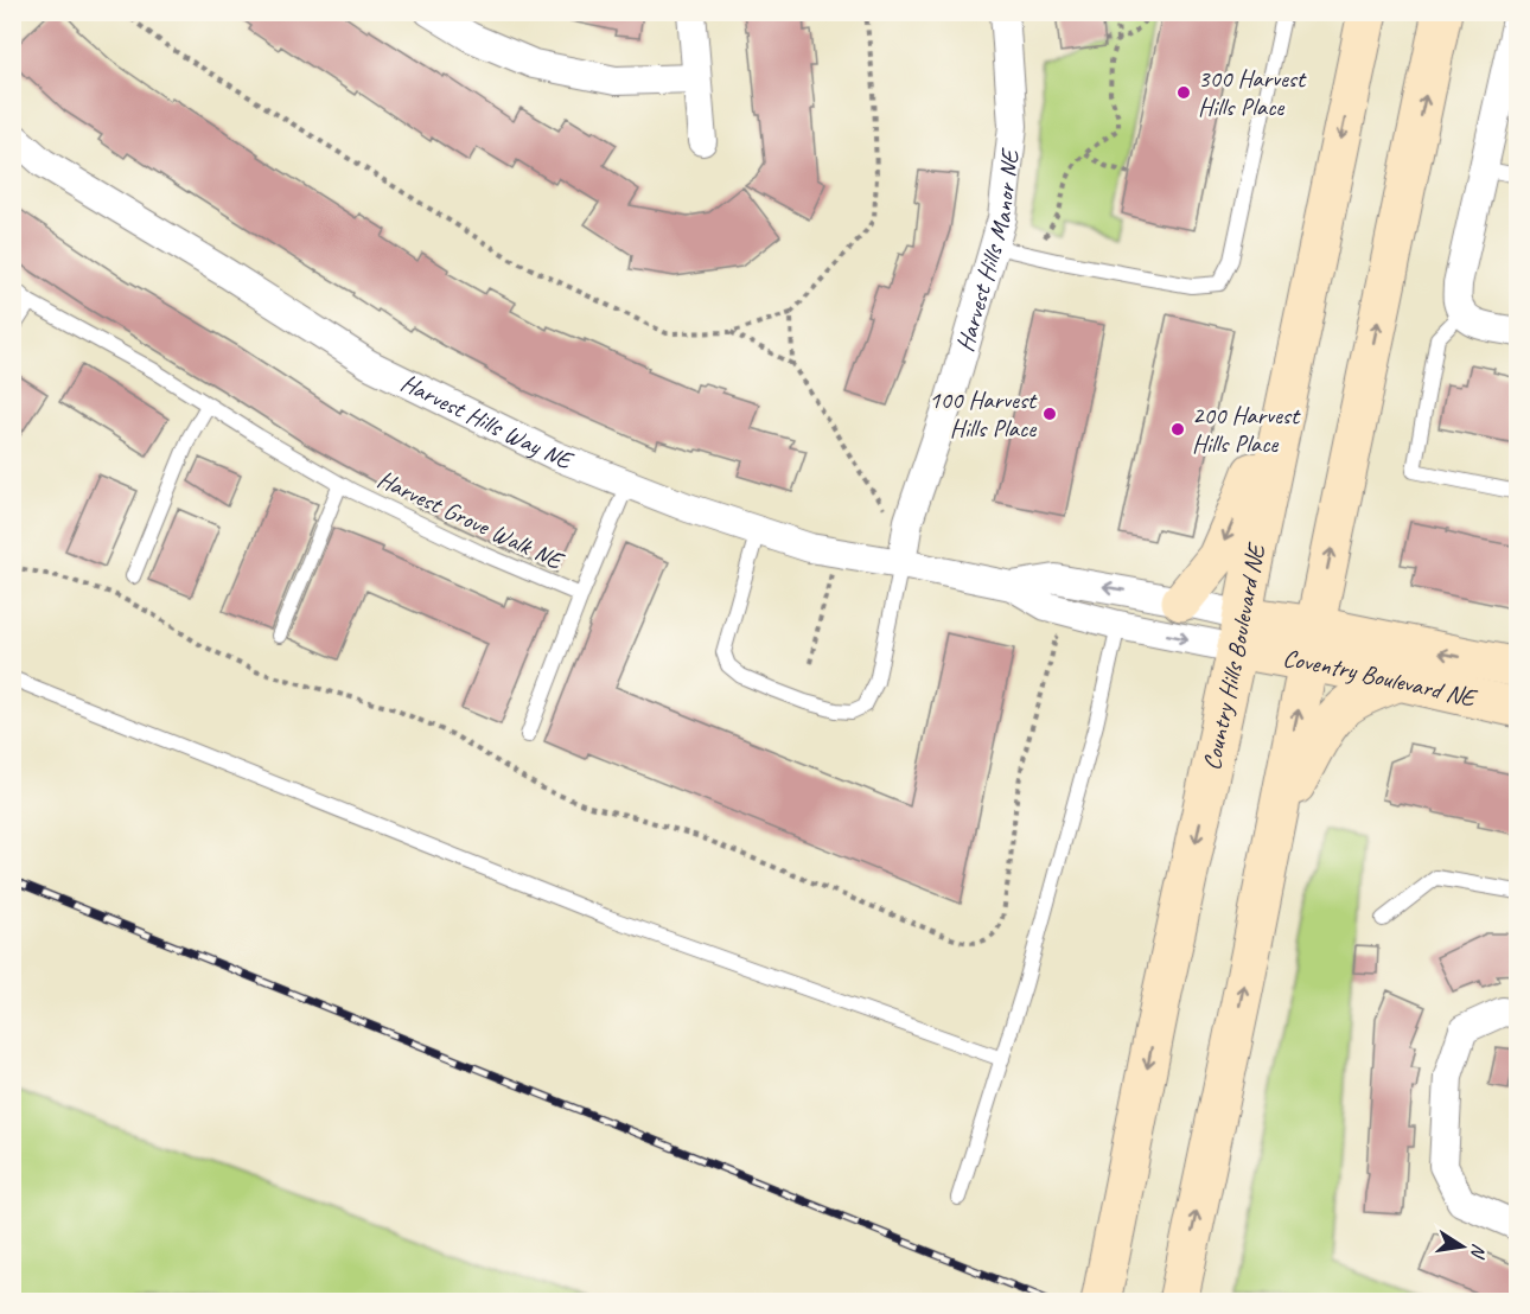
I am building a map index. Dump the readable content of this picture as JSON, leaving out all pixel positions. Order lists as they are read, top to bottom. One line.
{"streets":{"main road":["Country Hills Boulevard NE","Coventry Boulevard NE"],"street":["Harvest Hills Manor NE","Harvest Hills Way NE"],"lane":["Harvest Grove Walk NE"]},"crossings":[["Harvest Hills Manor NE","Harvest Hills Way NE"],["Harvest Hills Way NE","Harvest Grove Walk NE"],["Harvest Hills Way NE","Country Hills Boulevard NE"],["Harvest Hills Way NE","Coventry Boulevard NE"],["Country Hills Boulevard NE","Coventry Boulevard NE"]],"places":["300 Harvest Hills Place","100 Harvest Hills Place","200 Harvest Hills Place"],"north":"right"}
